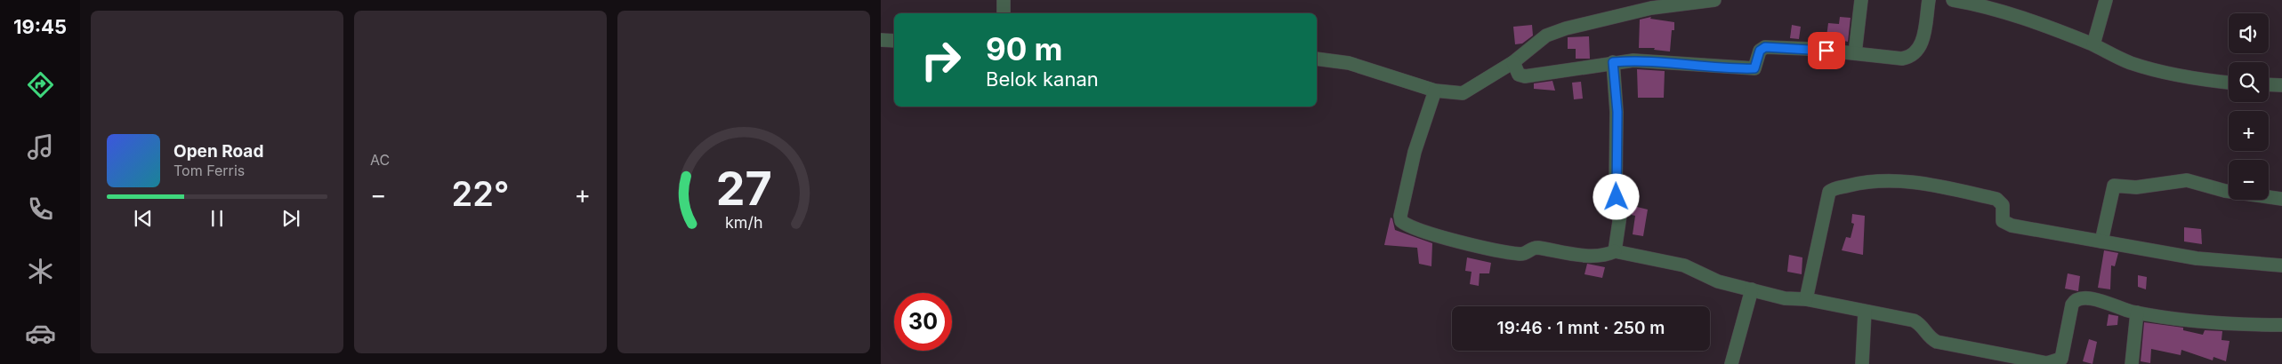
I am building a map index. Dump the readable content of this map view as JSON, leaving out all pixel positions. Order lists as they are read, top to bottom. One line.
{"page":{"tabs":"19:45","tile":"AC","map_buttons":["+","−"],"turn":["90 m","Belok kanan"],"song":["Open Road","Tom Ferris"],"heat":["−","22°","+"],"limit":"30","trip":"19:46 · 1 mnt · 250 m","gauge":["27","km/h"]}}
